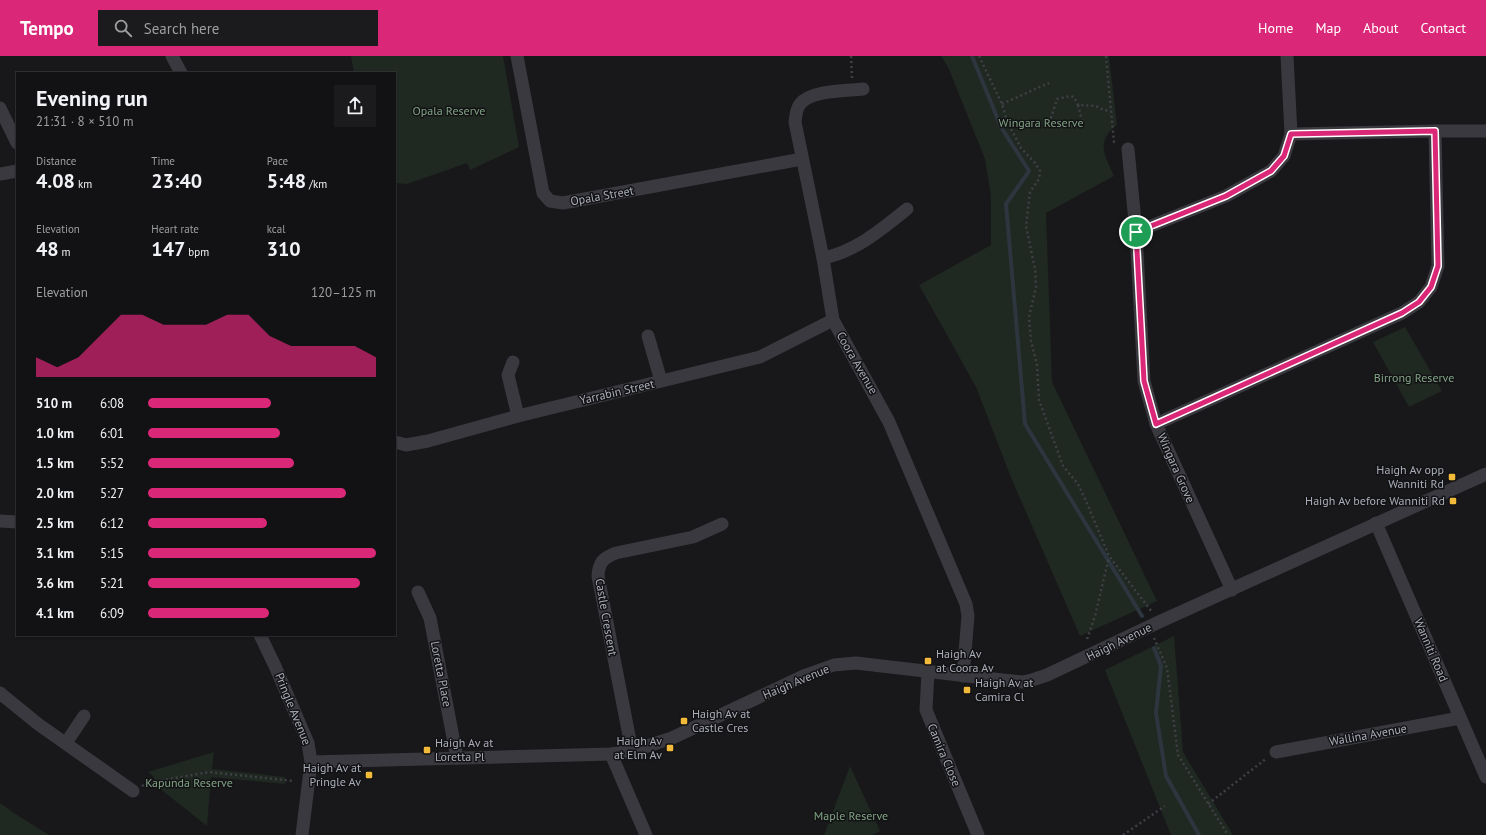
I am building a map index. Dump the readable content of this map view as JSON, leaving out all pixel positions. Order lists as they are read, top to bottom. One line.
{"streets":{"street":["Opala Street","Coora Avenue","Yarrabin Street","Wingara Grove","Castle Crescent","Haigh Avenue","Wanniti Road","Loretta Place","Pringle Avenue","Wallina Avenue","Camira Close"]},"crossings":[["Opala Street","Coora Avenue"],["Coora Avenue","Yarrabin Street"],["Coora Avenue","Haigh Avenue"],["Wingara Grove","Haigh Avenue"],["Castle Crescent","Haigh Avenue"],["Haigh Avenue","Wanniti Road"],["Haigh Avenue","Loretta Place"],["Haigh Avenue","Pringle Avenue"],["Haigh Avenue","Camira Close"],["Wanniti Road","Wallina Avenue"]],"parks":["Opala Reserve","Wingara Reserve","Birrong Reserve","Kapunda Reserve","Maple Reserve"],"places":{"transit":["Haigh Av opp Wanniti Rd","Haigh Av before Wanniti Rd","Haigh Av at Coora Av","Haigh Av at Camira Cl","Haigh Av at Castle Cres","Haigh Av at Elm Av","Haigh Av at Loretta Pl","Haigh Av at Pringle Av"]},"page":{"header":"Tempo","search":"Search here","nav":["Home","Map","About","Contact"],"heading":["Evening run","21:31 · 8 × 510 m"],"stats":[["Distance","4.08 km"],["Time","23:40"],["Pace","5:48 /km"],["Elevation","48 m"],["Heart rate","147 bpm"],["kcal","310"]],"chart":["Elevation","120–125 m"],"list":[{"name":"510 m","note":"6:08"},{"name":"1.0 km","note":"6:01"},{"name":"1.5 km","note":"5:52"},{"name":"2.0 km","note":"5:27"},{"name":"2.5 km","note":"6:12"},{"name":"3.1 km","note":"5:15"},{"name":"3.6 km","note":"5:21"},{"name":"4.1 km","note":"6:09"}]}}
